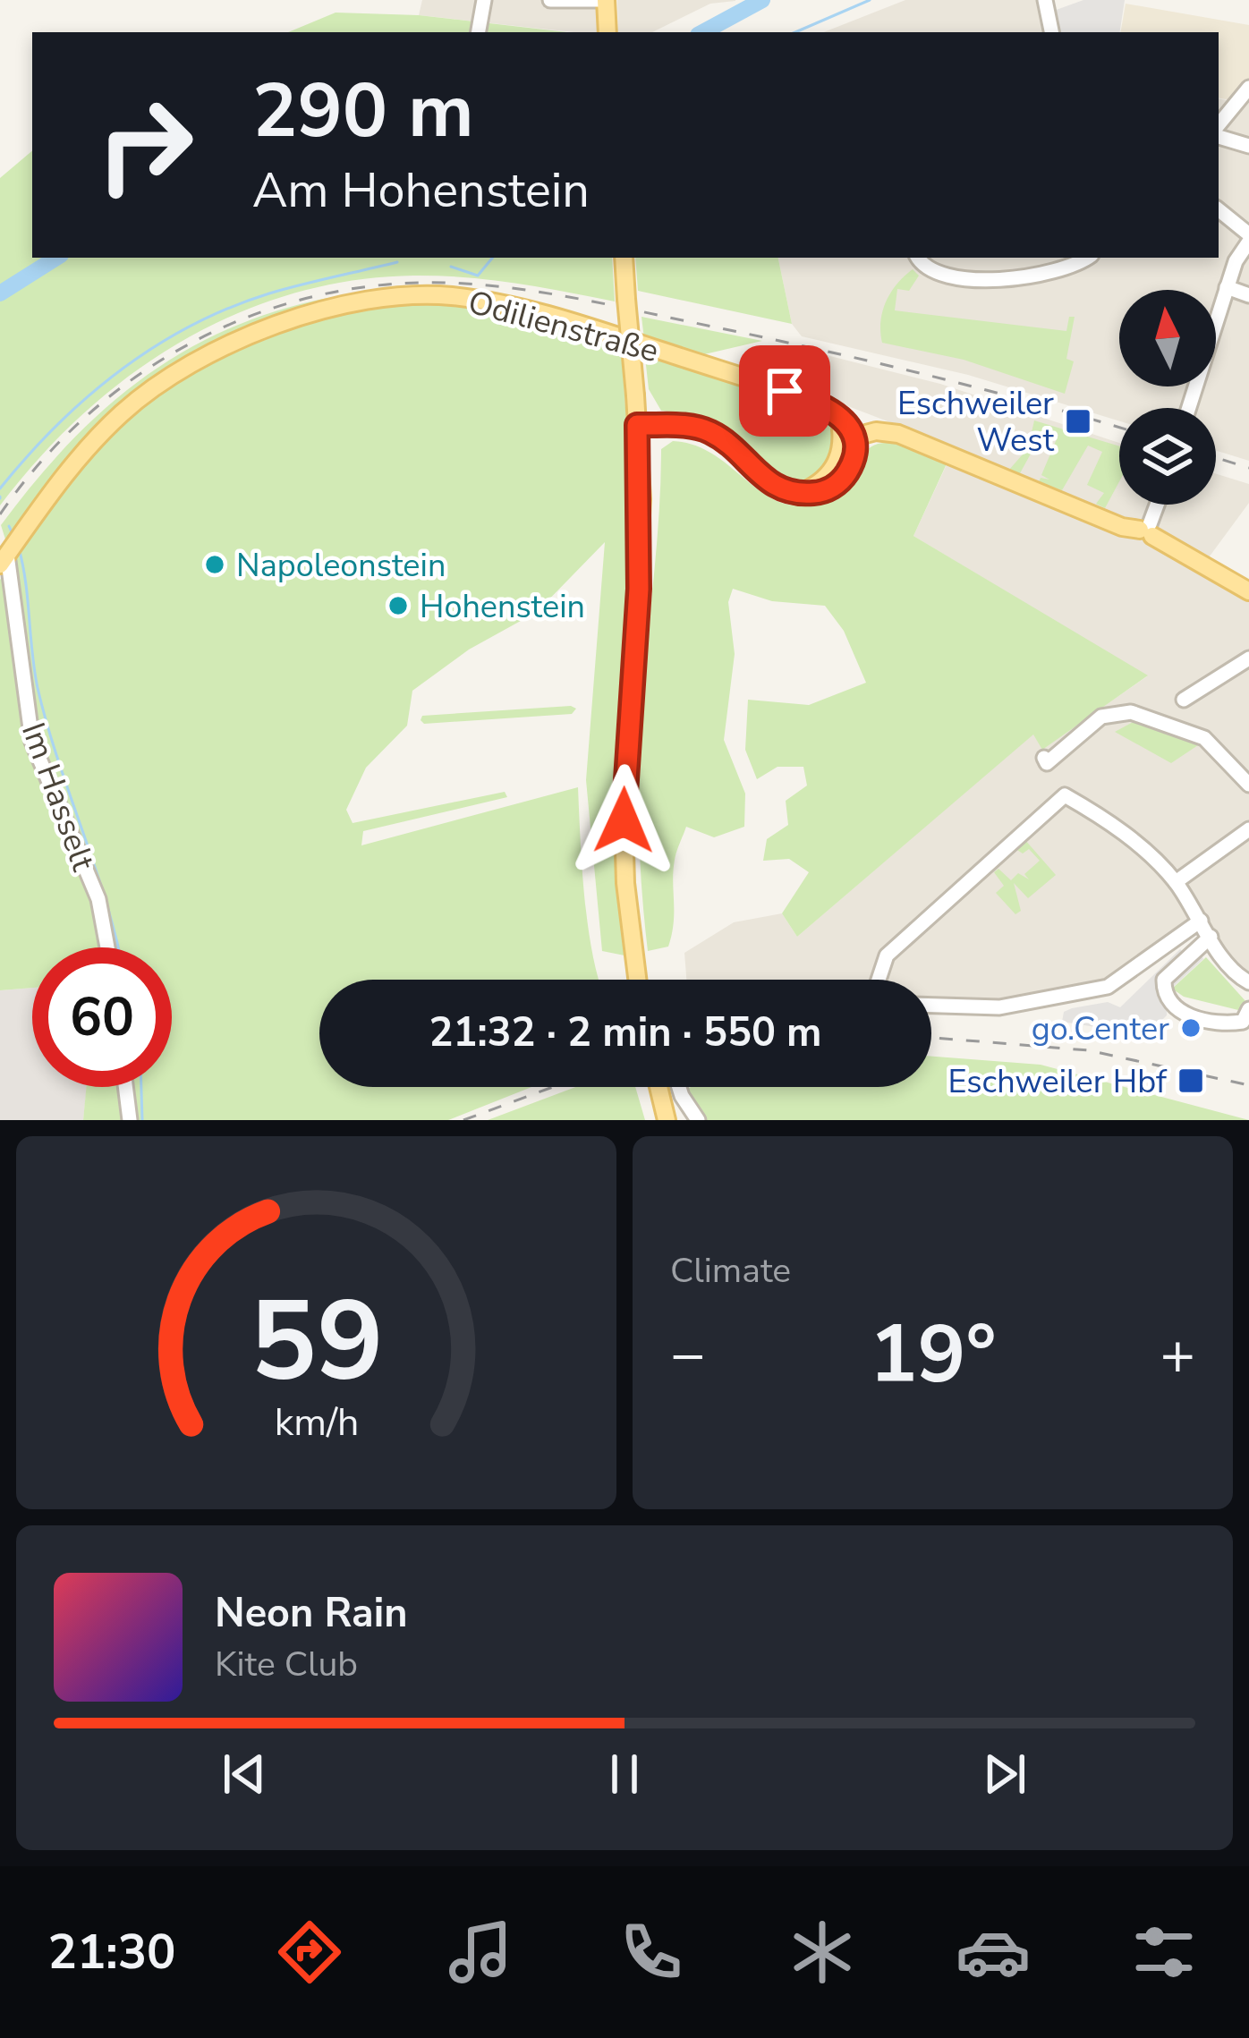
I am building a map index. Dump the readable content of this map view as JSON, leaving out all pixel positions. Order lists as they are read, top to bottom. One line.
{"streets":{"main road":["Odilienstraße"],"street":["Im Hasselt"]},"crossings":[["Odilienstraße","Im Hasselt"]],"places":{"transit":["Eschweiler West","Eschweiler Hbf"],"other":["Napoleonstein","Hohenstein","go.Center"]},"north":"top","page":{"turn":["290 m","Am Hohenstein"],"limit":"60","trip":"21:32 · 2 min · 550 m","tile":"Climate","heat":["−","19°","+"],"song":["Neon Rain","Kite Club"],"tabs":"21:30","gauge":["59","km/h"]}}
